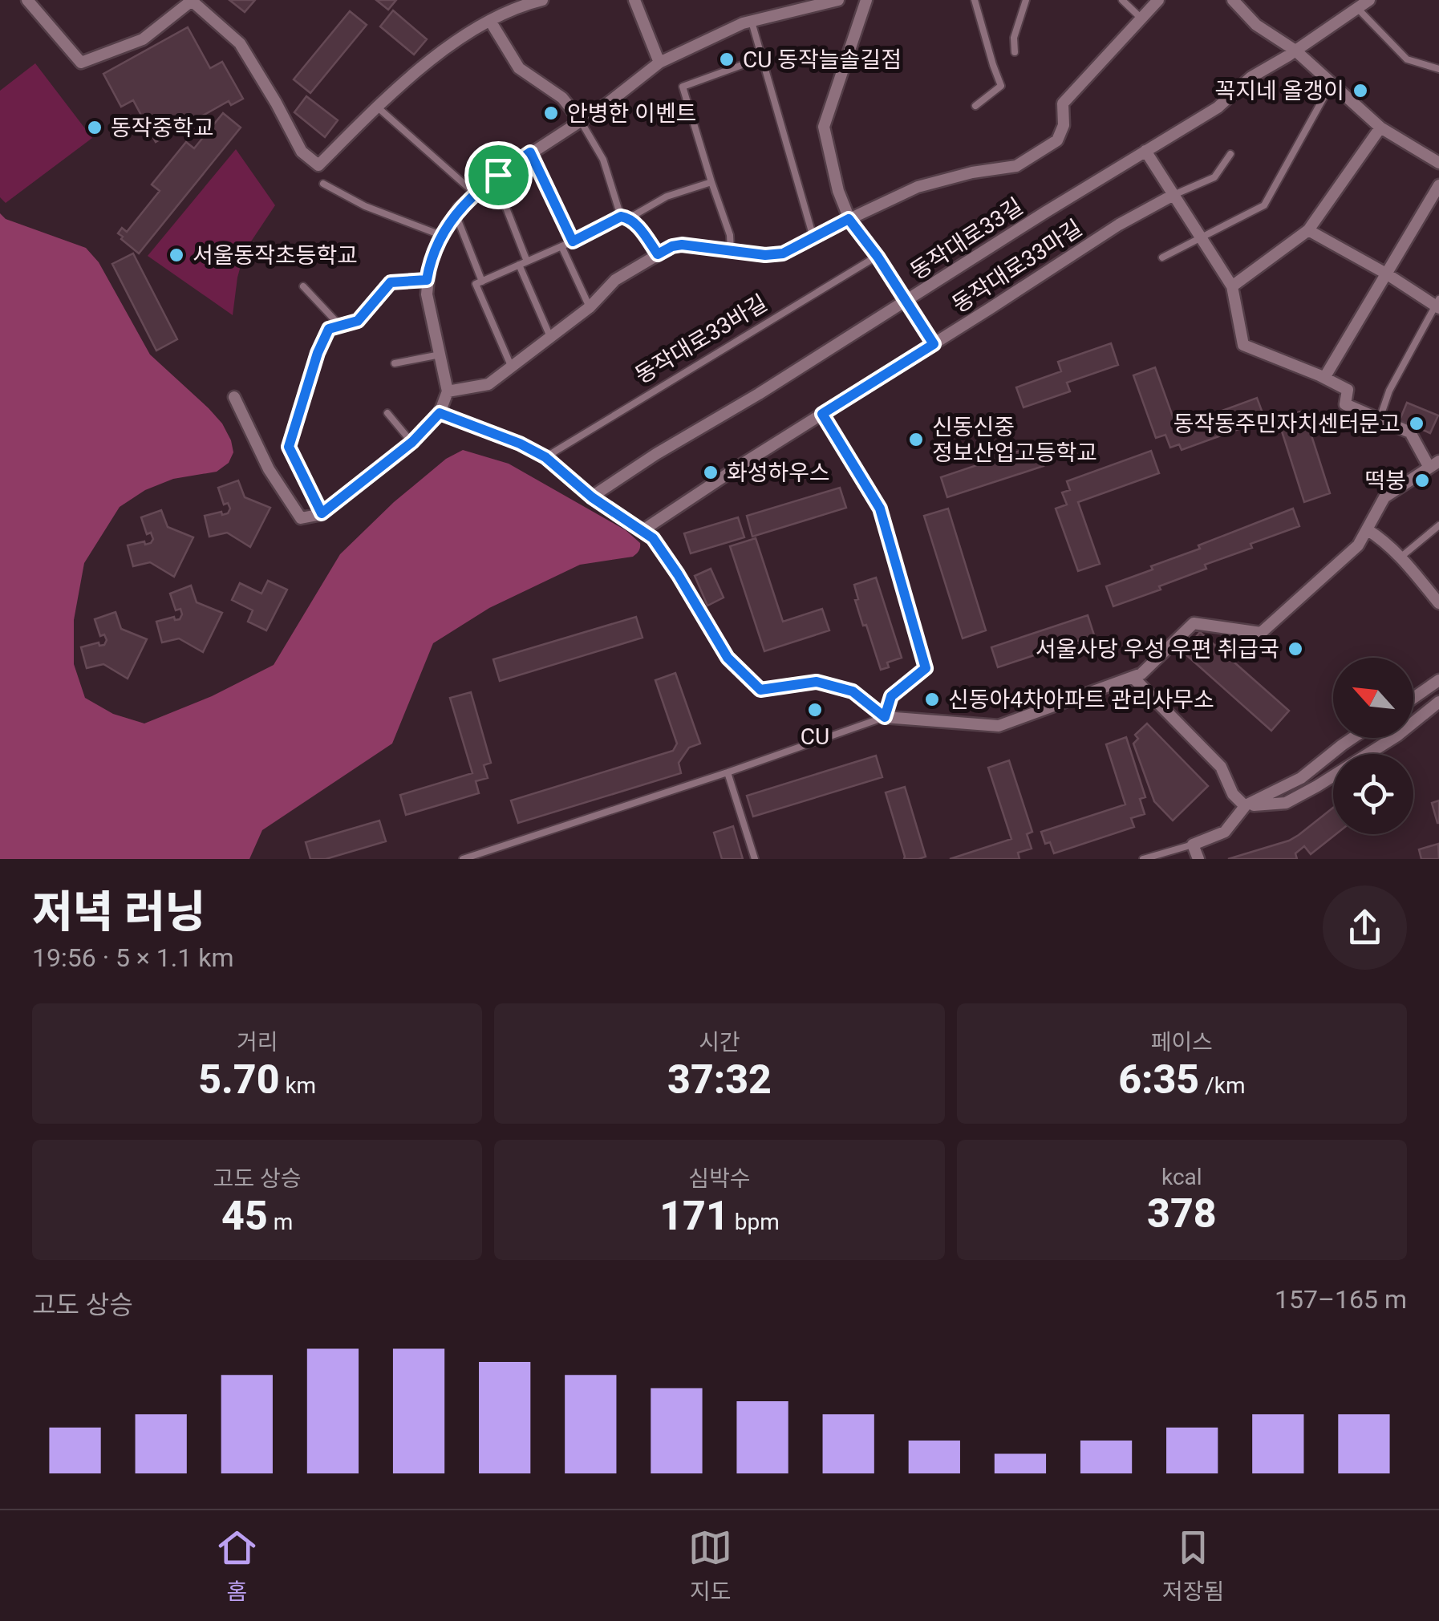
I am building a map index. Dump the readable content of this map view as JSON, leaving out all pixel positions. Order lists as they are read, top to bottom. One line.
{"streets":{"street":["동작대로33길","동작대로33마길"],"lane":["동작대로33바길"]},"places":["CU 동작늘솔길점","꼭지네 올갱이","안병한 이벤트","동작중학교","서울동작초등학교","동작동주민자치센터문고","신동신중 정보산업고등학교","화성하우스","떡붕","서울사당 우성 우편 취급국","신동아4차아파트 관리사무소","CU"],"north":"top left","page":{"heading":["저녁 러닝","19:56 · 5 × 1.1 km"],"stats":[["거리","5.70 km"],["시간","37:32"],["페이스","6:35 /km"],["고도 상승","45 m"],["심박수","171 bpm"],["kcal","378"]],"chart":["고도 상승","157–165 m"],"tabs":["홈","지도","저장됨"]}}
